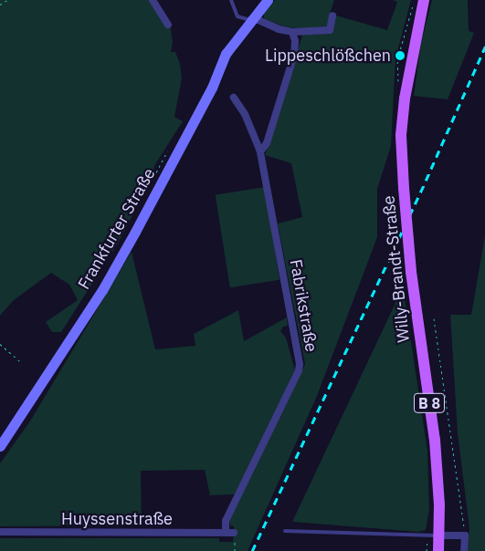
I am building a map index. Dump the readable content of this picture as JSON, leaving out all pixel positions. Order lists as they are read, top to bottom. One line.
{"streets":{"main road":["Frankfurter Straße","Willy-Brandt-Straße","B 8"],"street":["Fabrikstraße","Huyssenstraße"]},"crossings":[["Fabrikstraße","Huyssenstraße"]],"places":["Lippeschlößchen"]}
